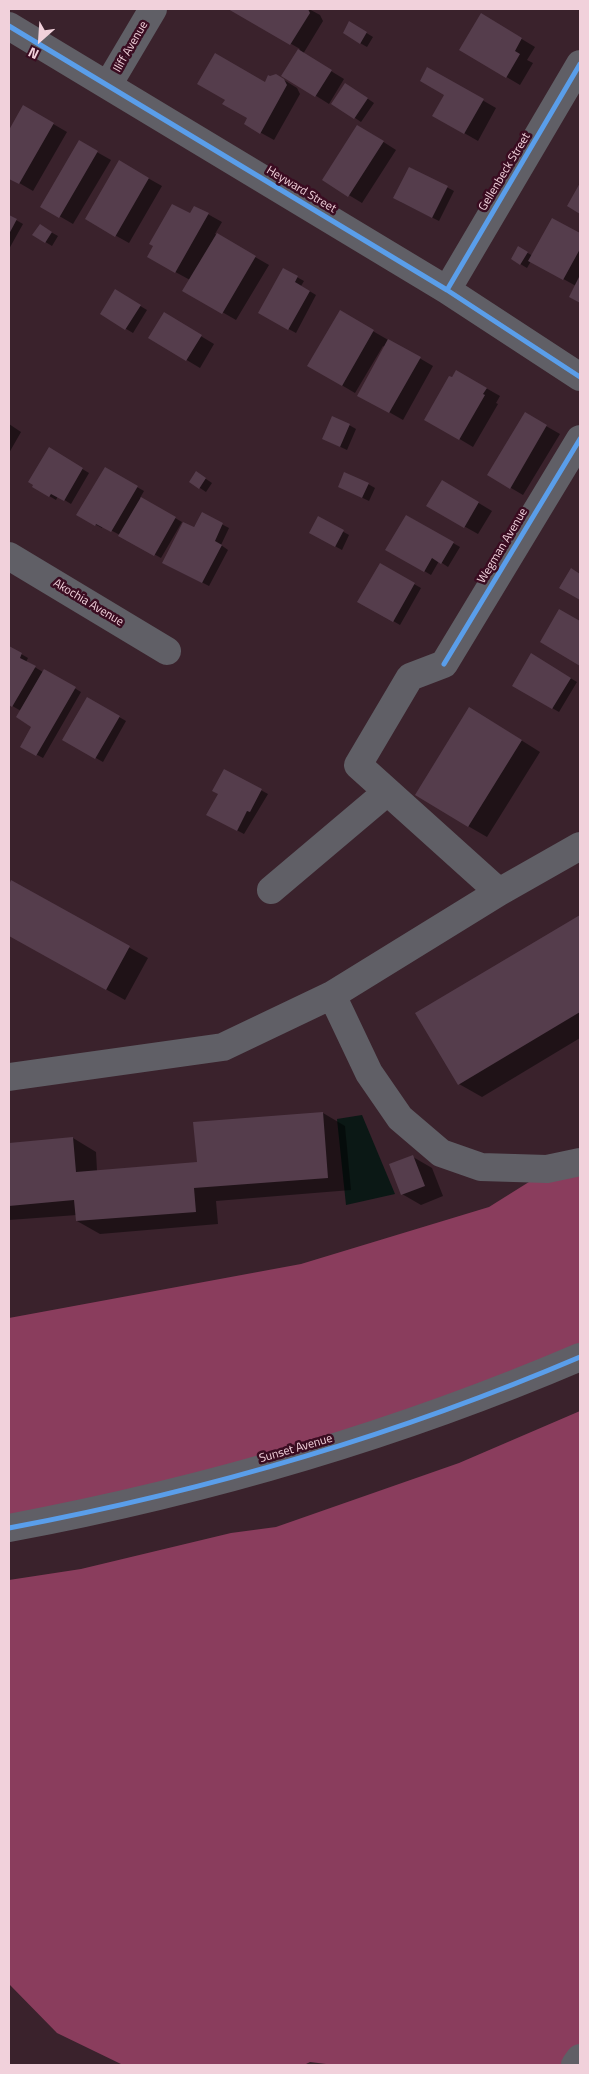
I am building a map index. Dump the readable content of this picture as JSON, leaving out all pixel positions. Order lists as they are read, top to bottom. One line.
{"streets":{"street":["Iliff Avenue","Gellenbeck Street","Heyward Street","Wegman Avenue","Akochia Avenue","Sunset Avenue"]},"crossings":[["Iliff Avenue","Heyward Street"],["Gellenbeck Street","Heyward Street"]],"north":"bottom left"}
